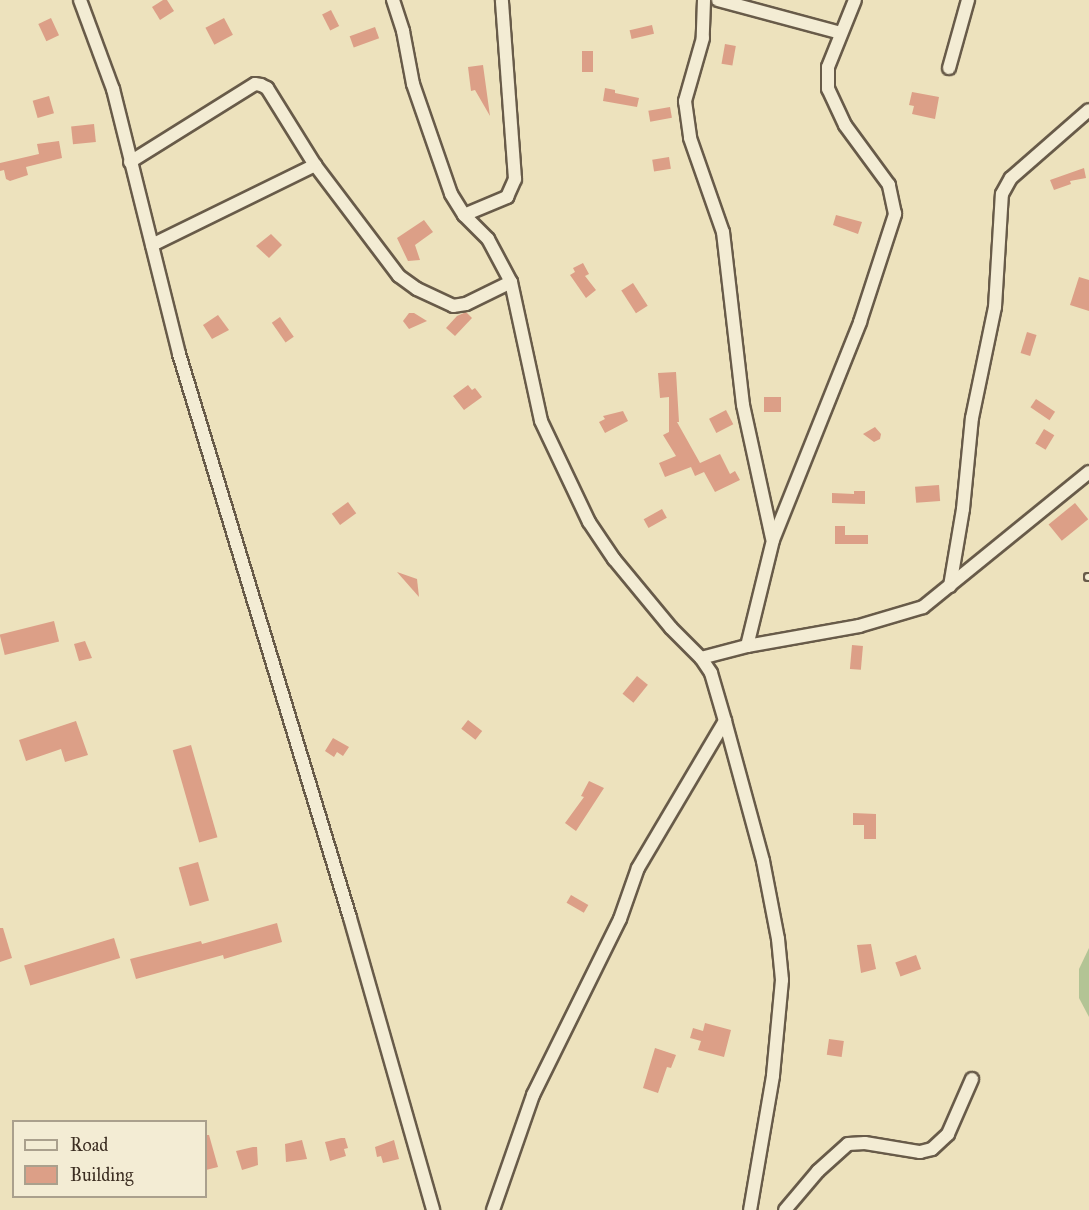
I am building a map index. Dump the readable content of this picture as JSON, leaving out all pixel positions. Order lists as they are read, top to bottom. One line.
{"legend":["Road","Building"]}
